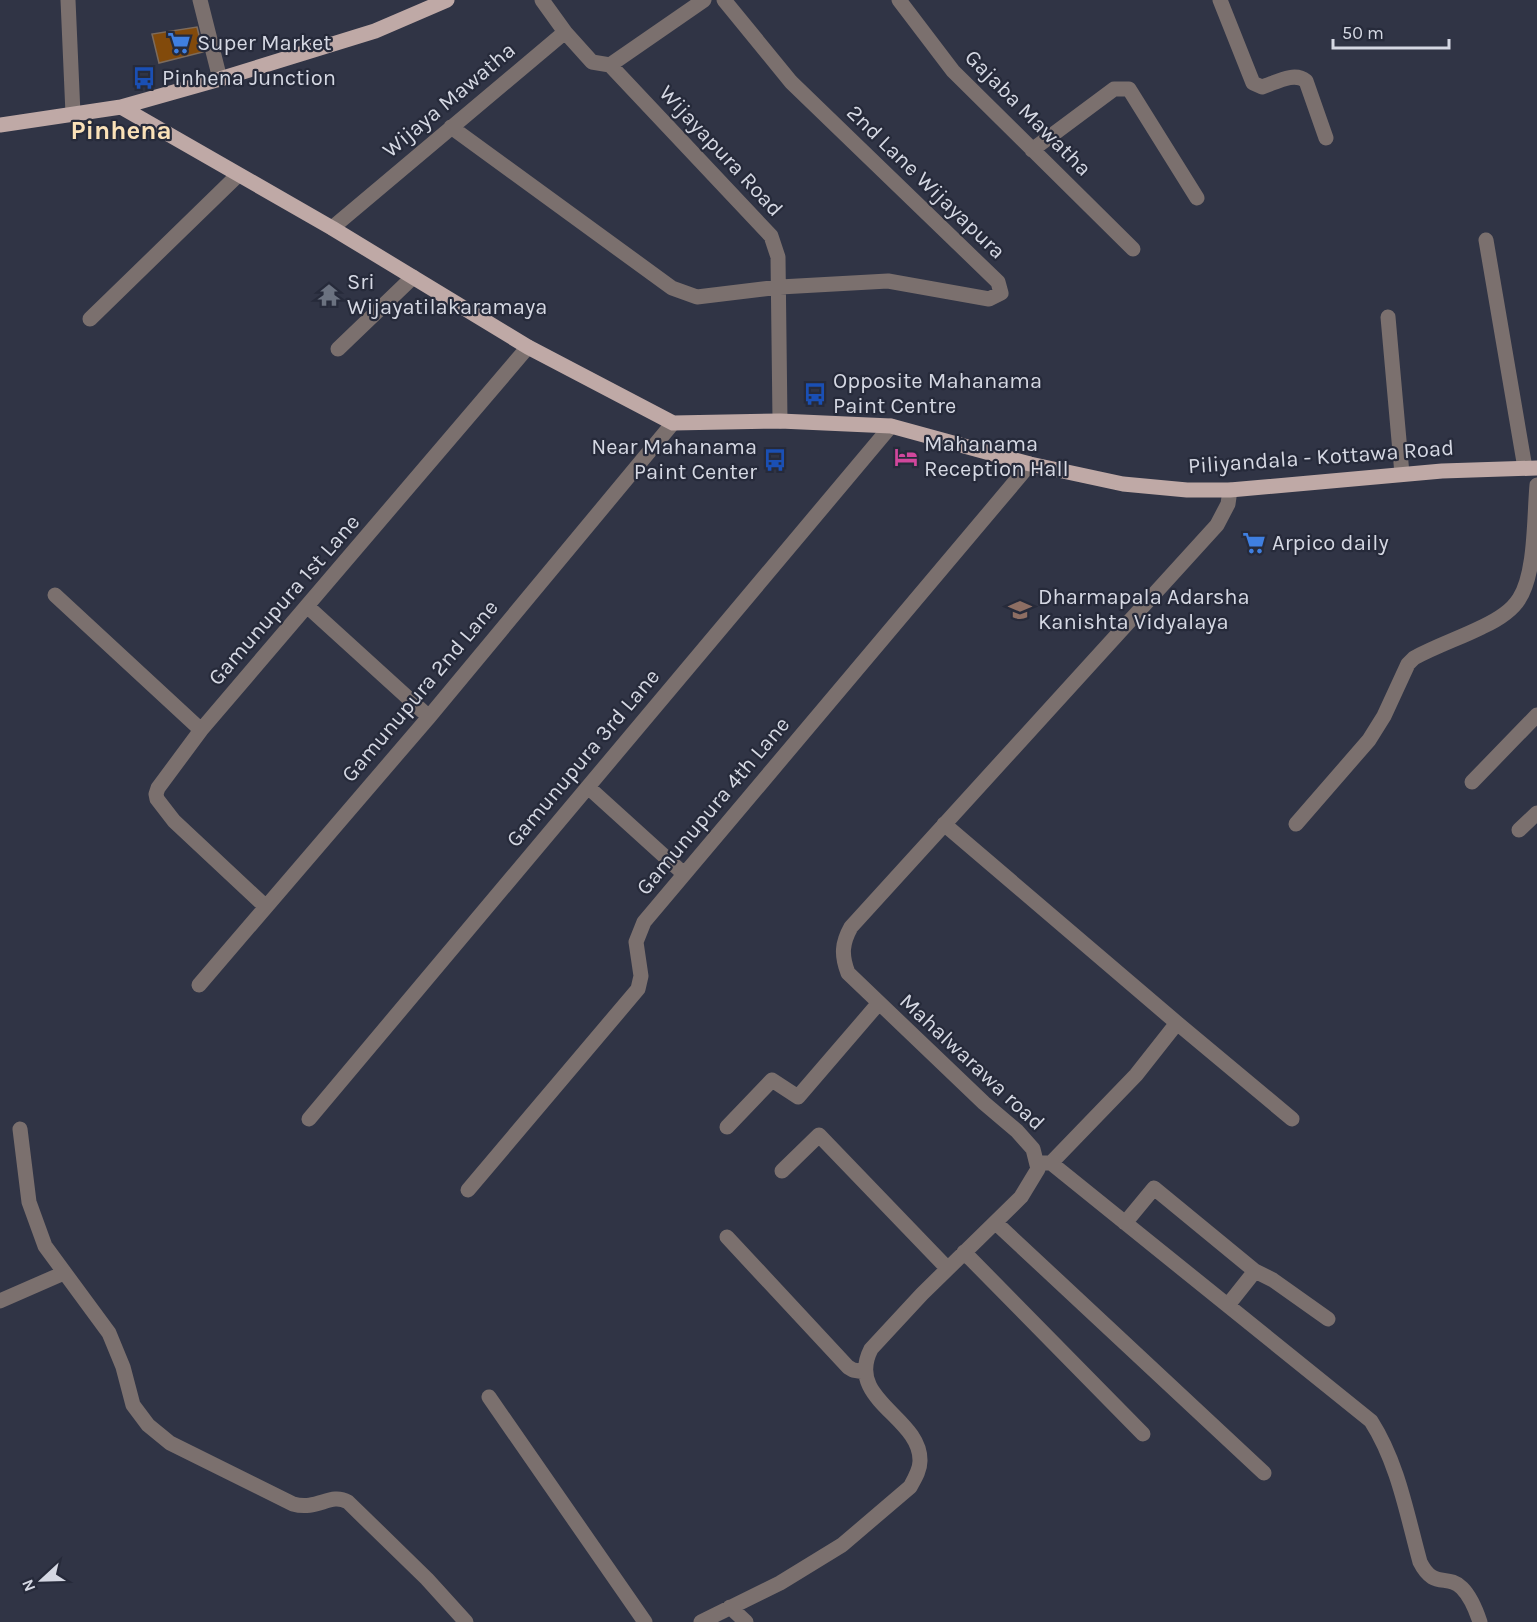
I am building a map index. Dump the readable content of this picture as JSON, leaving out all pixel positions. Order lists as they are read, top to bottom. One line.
{"streets":{"main road":["Piliyandala - Kottawa Road"],"street":["Wijaya Mawatha","Gajaba Mawatha","Wijayapura Road","2nd Lane Wijayapura","Gamunupura 1st Lane","Gamunupura 2nd Lane","Gamunupura 3rd Lane","Gamunupura 4th Lane","Mahalwarawa road"]},"crossings":[["Wijaya Mawatha","2nd Lane Wijayapura"],["Wijaya Mawatha","Piliyandala - Kottawa Road"],["Wijayapura Road","2nd Lane Wijayapura"],["Wijayapura Road","Piliyandala - Kottawa Road"],["Piliyandala - Kottawa Road","Gamunupura 1st Lane"],["Piliyandala - Kottawa Road","Gamunupura 2nd Lane"],["Piliyandala - Kottawa Road","Gamunupura 3rd Lane"],["Piliyandala - Kottawa Road","Gamunupura 4th Lane"],["Piliyandala - Kottawa Road","Mahalwarawa road"],["Gamunupura 1st Lane","Gamunupura 2nd Lane"]],"districts":["Pinhena"],"places":{"supermarket":["Super Market","Arpico daily"],"bus stop":["Pinhena Junction","Opposite Mahanama Paint Centre","Near Mahanama Paint Center"],"temple":["Sri Wijayatilakaramaya"],"hotel":["Mahanama Reception Hall"],"school or university":["Dharmapala Adarsha Kanishta Vidyalaya"]},"scale_bar":"50 m","north":"left"}
